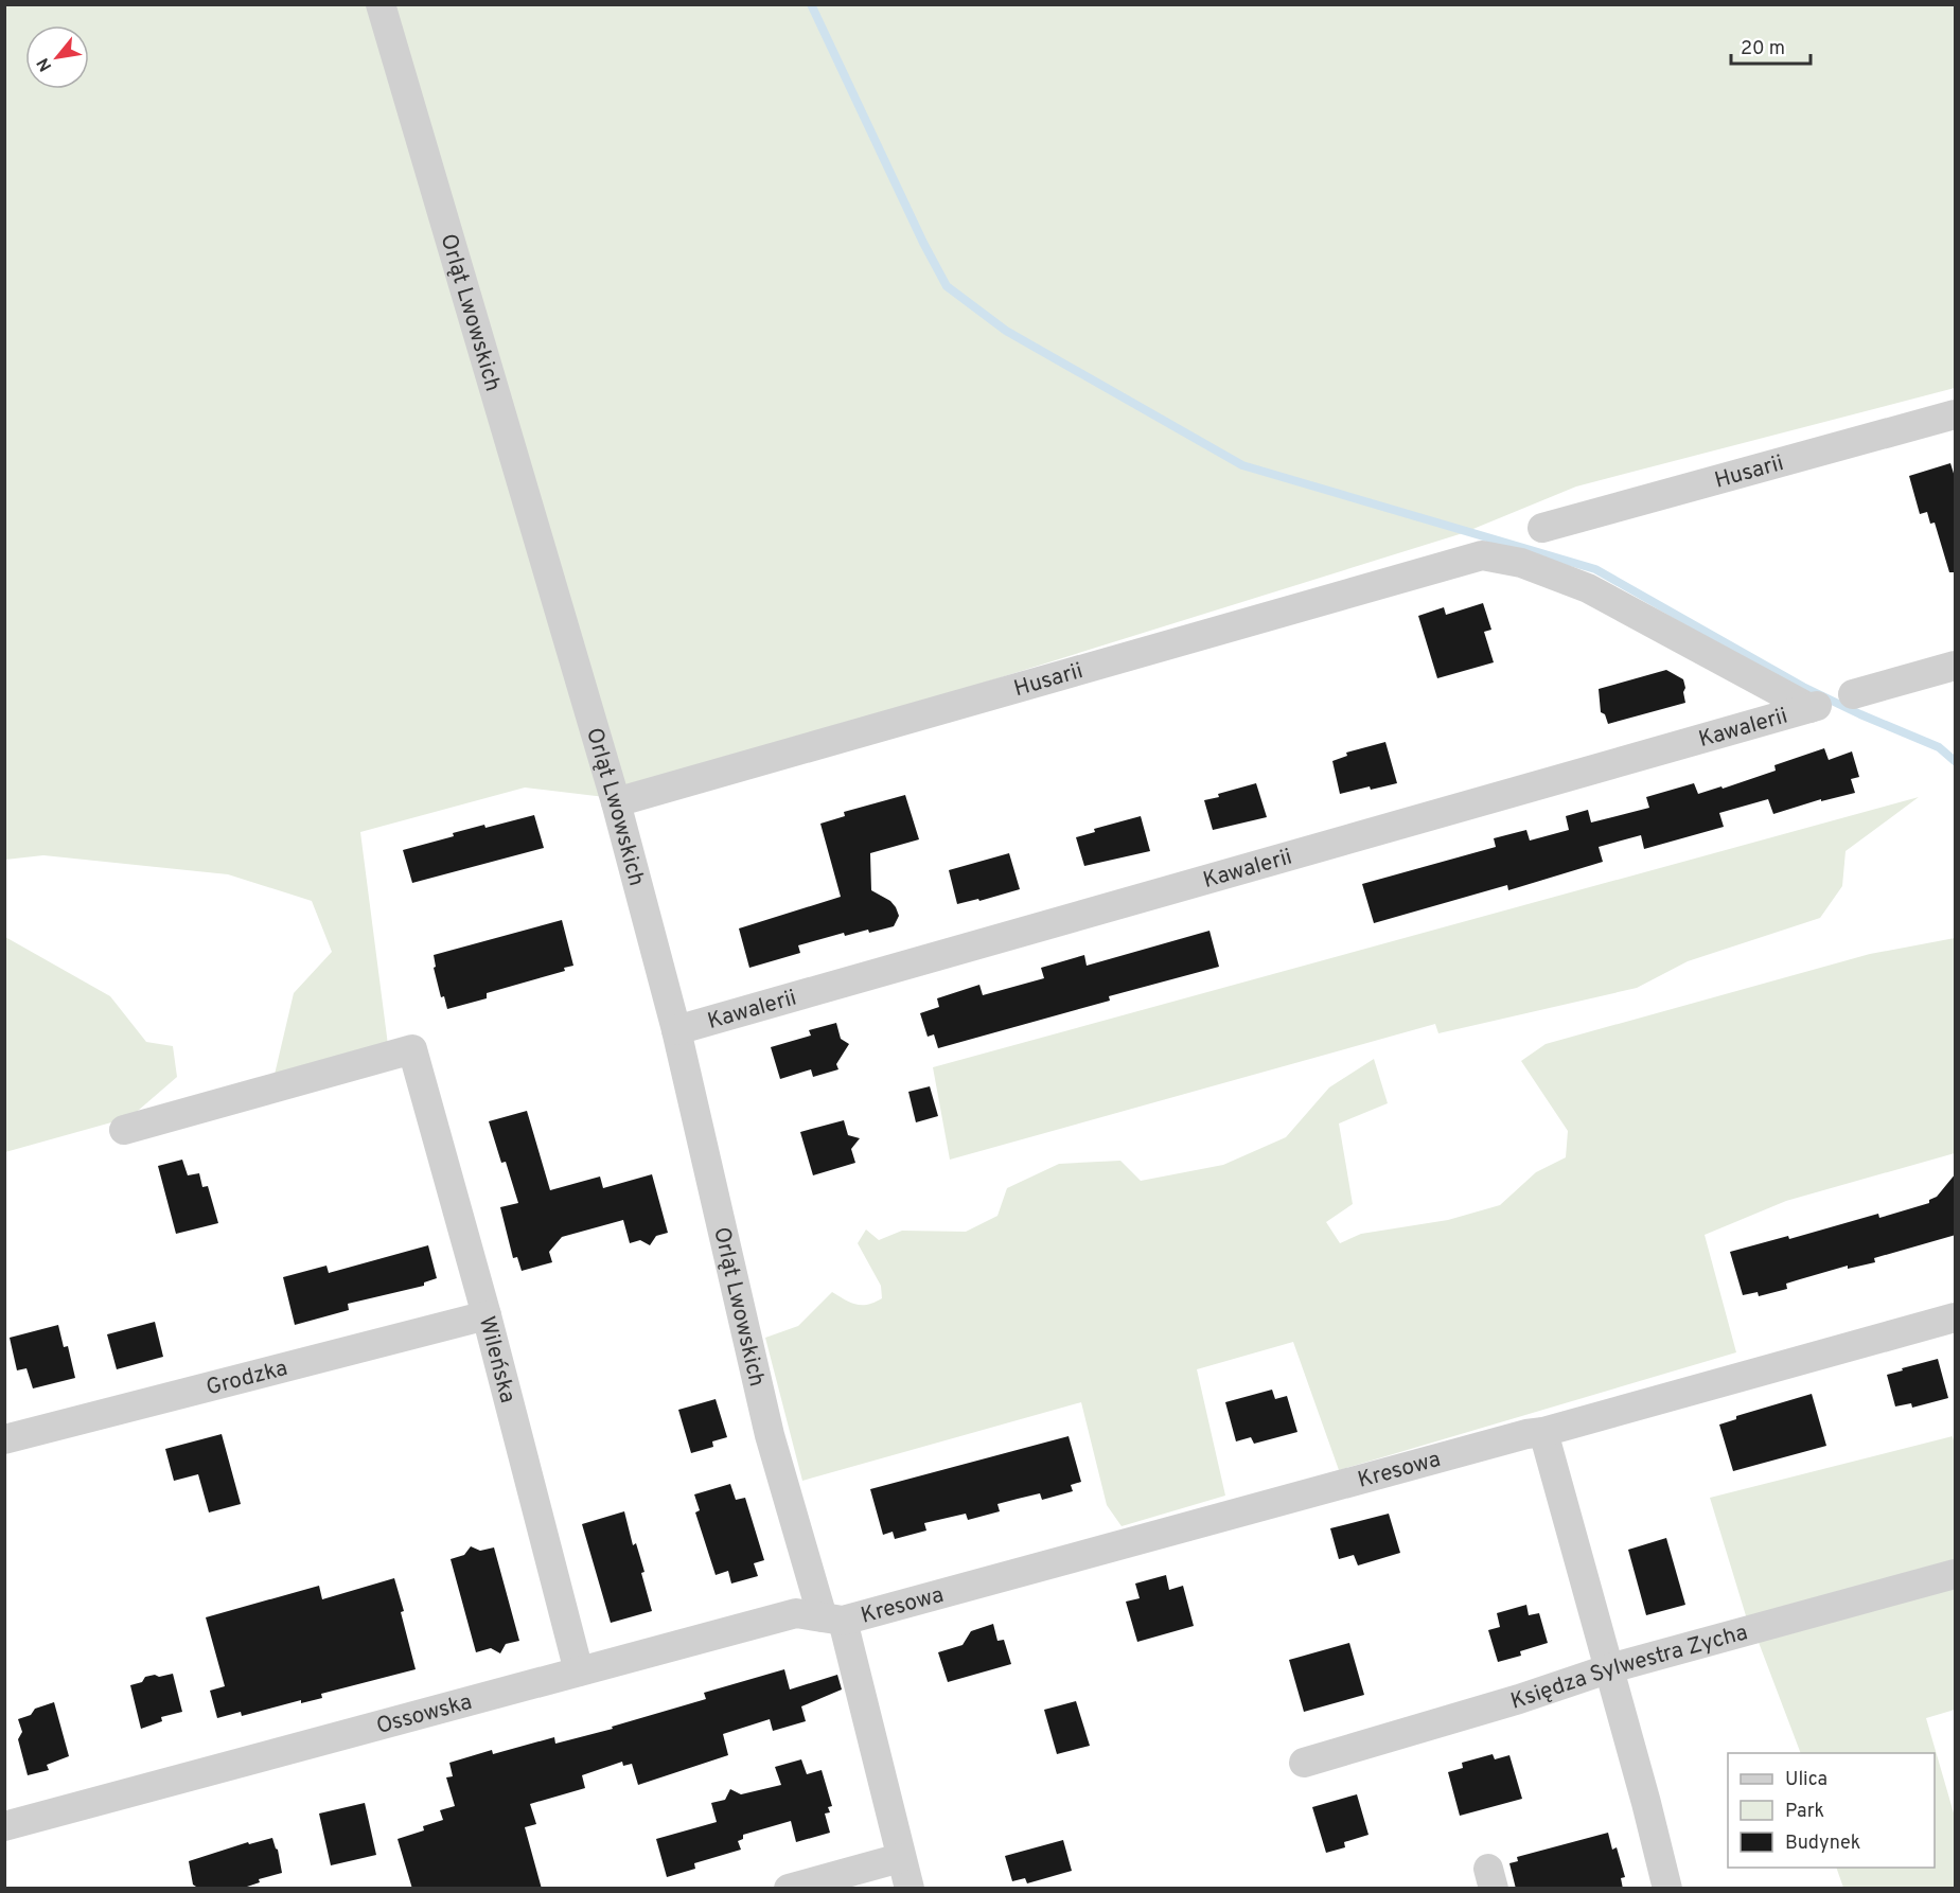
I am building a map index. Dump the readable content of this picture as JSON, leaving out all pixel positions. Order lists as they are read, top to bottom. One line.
{"streets":{"street":["Orląt Lwowskich","Husarii","Kawalerii","Wileńska","Grodzka","Kresowa","Księdza Sylwestra Zycha","Ossowska"]},"crossings":[["Orląt Lwowskich","Husarii"],["Orląt Lwowskich","Kawalerii"],["Orląt Lwowskich","Kresowa"],["Orląt Lwowskich","Ossowska"],["Husarii","Kawalerii"],["Wileńska","Grodzka"],["Wileńska","Ossowska"],["Kresowa","Ossowska"]],"legend":["Ulica","Park","Budynek"],"scale_bar":"20 m","north":"bottom left"}
